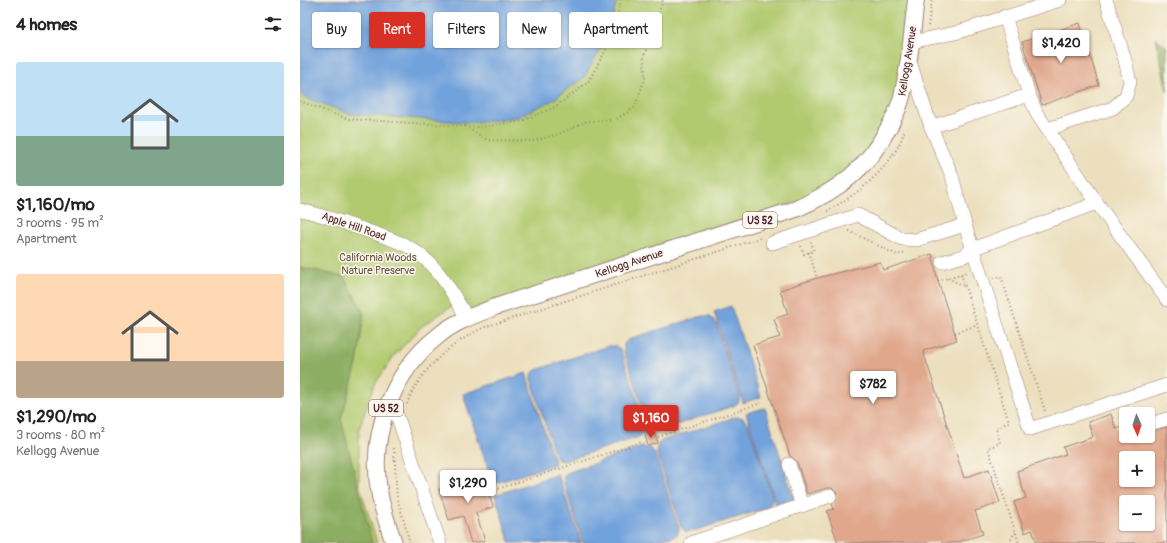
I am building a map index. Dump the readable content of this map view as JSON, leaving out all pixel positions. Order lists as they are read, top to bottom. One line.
{"streets":{"main road":["Kellogg Avenue","US 52"],"street":["Apple Hill Road"]},"crossings":[["Kellogg Avenue","Apple Hill Road"]],"parks":["California Woods Nature Preserve"],"north":"bottom","page":{"heading":"4 homes","chip":["Buy","Rent","Filters","New","Apartment"],"price":["$1,420","$782","$1,160","$1,290"],"list":[{"name":"$1,160/mo","note":"3 rooms · 95 m² · Apartment"},{"name":"$1,290/mo","note":"3 rooms · 80 m² · Kellogg Avenue"}],"map_buttons":["+","−"]}}
